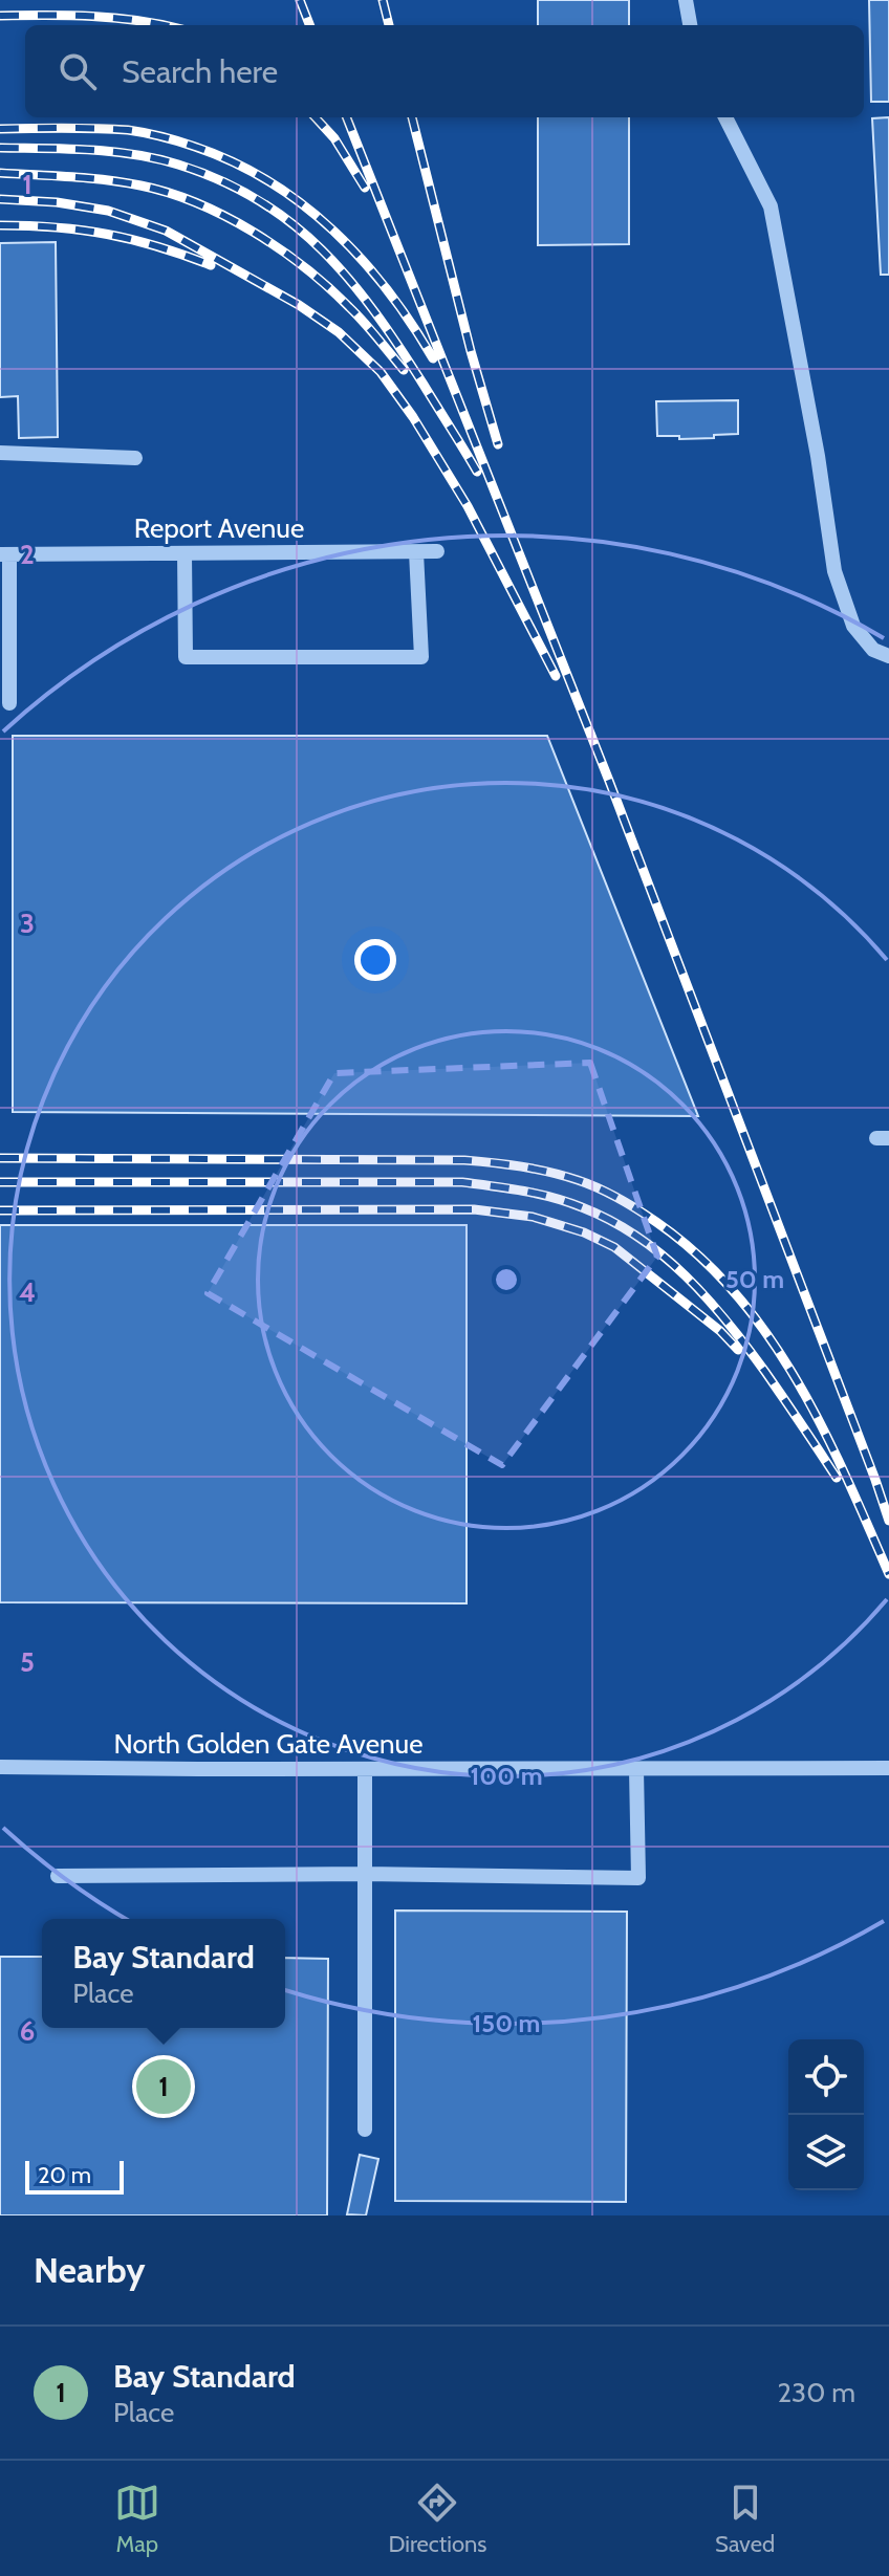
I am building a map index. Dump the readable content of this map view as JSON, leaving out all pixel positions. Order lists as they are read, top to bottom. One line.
{"streets":{"street":["Report Avenue","North Golden Gate Avenue"]},"scale_bar":"20 m","page":{"search":"Search here","popup":["Bay Standard","Place"],"pins":"1","scale":"20 m","heading":"Nearby","list":[{"mark":"1","name":"Bay Standard","note":"Place","value":"230 m"}],"nav":["Map","Directions","Saved"]},"grid":{"rows":["1","2","3","4","5","6"]},"rings":["50 m","100 m","150 m"]}
